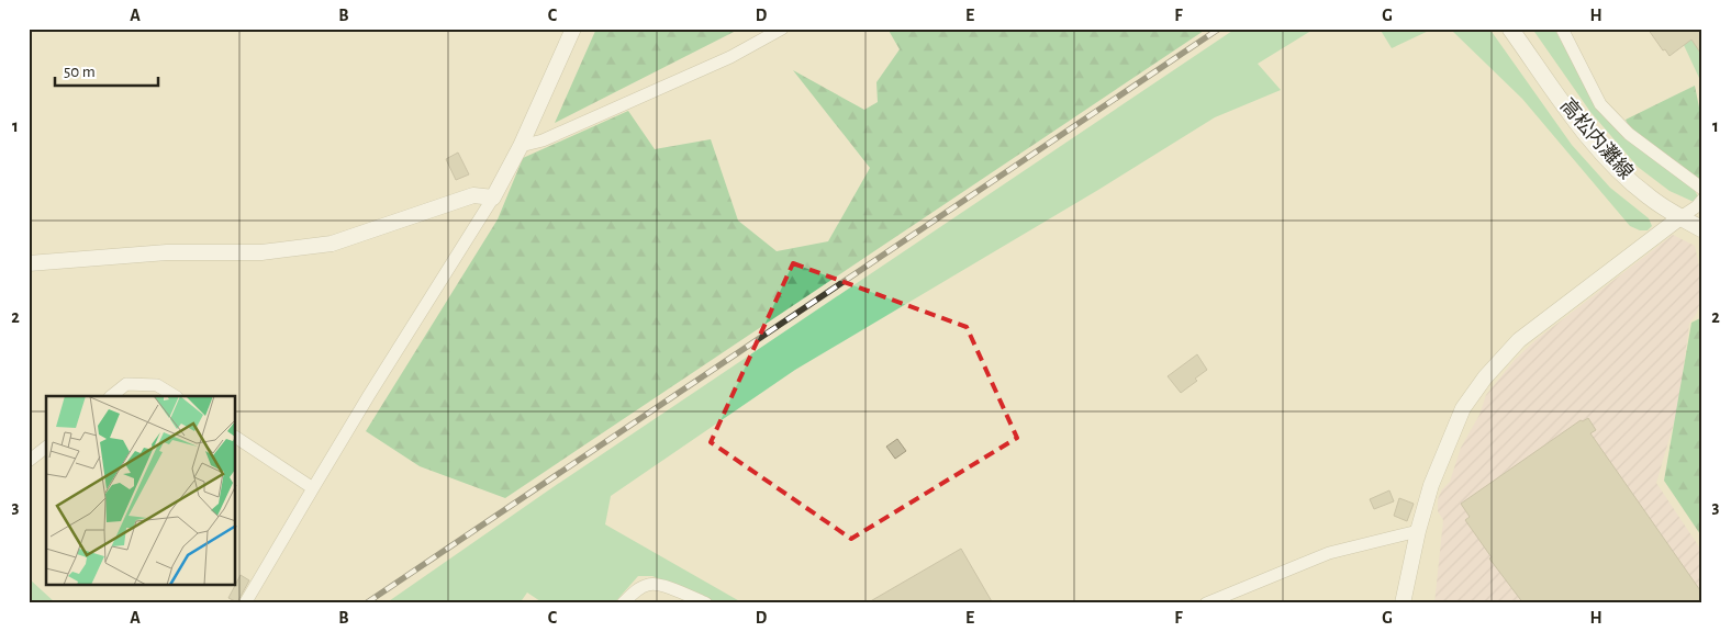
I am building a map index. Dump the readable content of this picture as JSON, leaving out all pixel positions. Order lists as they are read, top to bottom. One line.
{"streets":{"main road":["高松内灘線"]},"scale_bar":"50 m","grid":{"columns":["A","B","C","D","E","F","G","H"],"rows":["1","2","3"]}}
